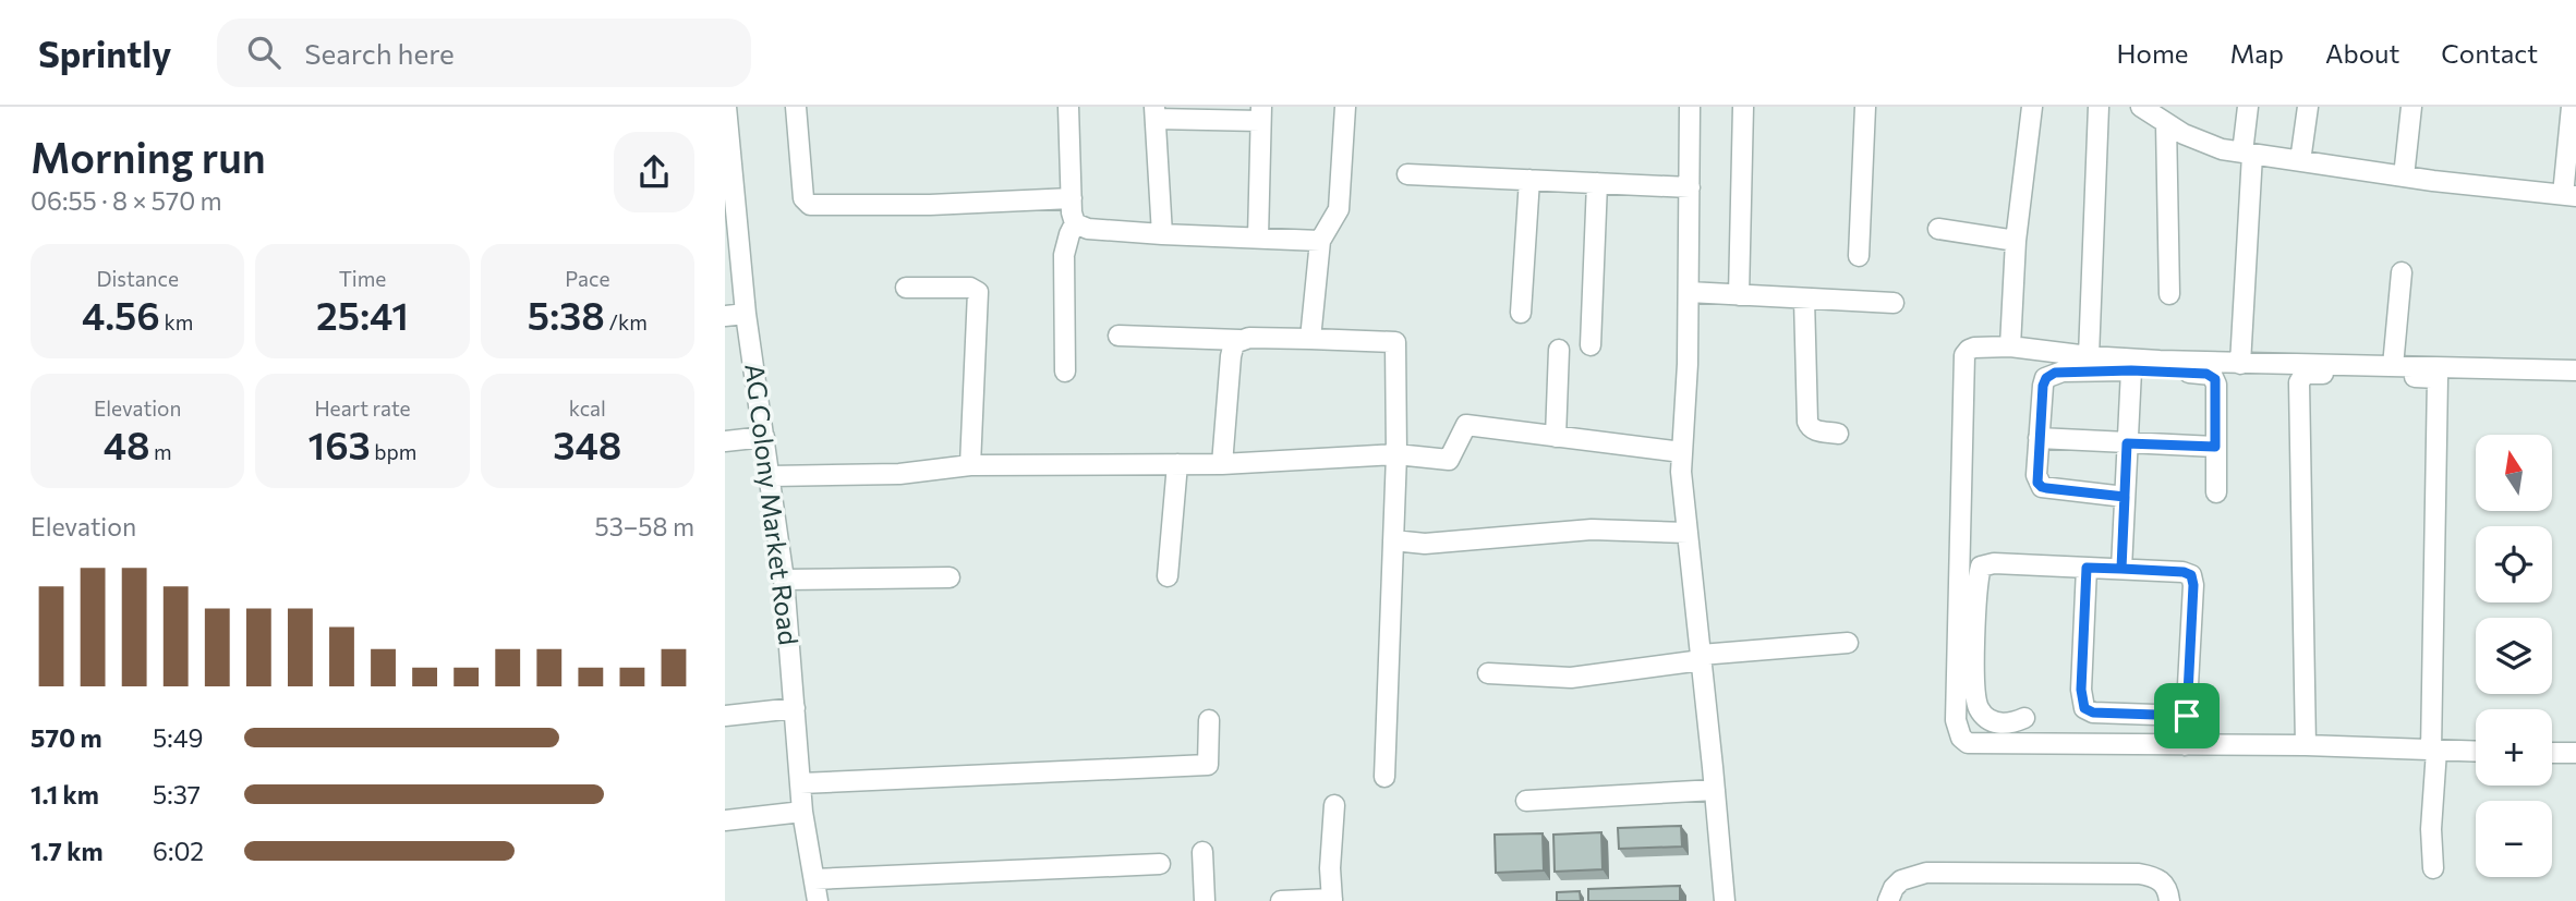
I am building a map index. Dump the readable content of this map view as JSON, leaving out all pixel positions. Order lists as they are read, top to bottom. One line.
{"streets":{"street":["AG Colony Market Road"]},"north":"top","page":{"header":"Sprintly","search":"Search here","nav":["Home","Map","About","Contact"],"heading":["Morning run","06:55 · 8 × 570 m"],"stats":[["Distance","4.56 km"],["Time","25:41"],["Pace","5:38 /km"],["Elevation","48 m"],["Heart rate","163 bpm"],["kcal","348"]],"map_buttons":["+","−"],"chart":["Elevation","53–58 m"],"list":[{"name":"570 m","note":"5:49"},{"name":"1.1 km","note":"5:37"},{"name":"1.7 km","note":"6:02"}]}}
